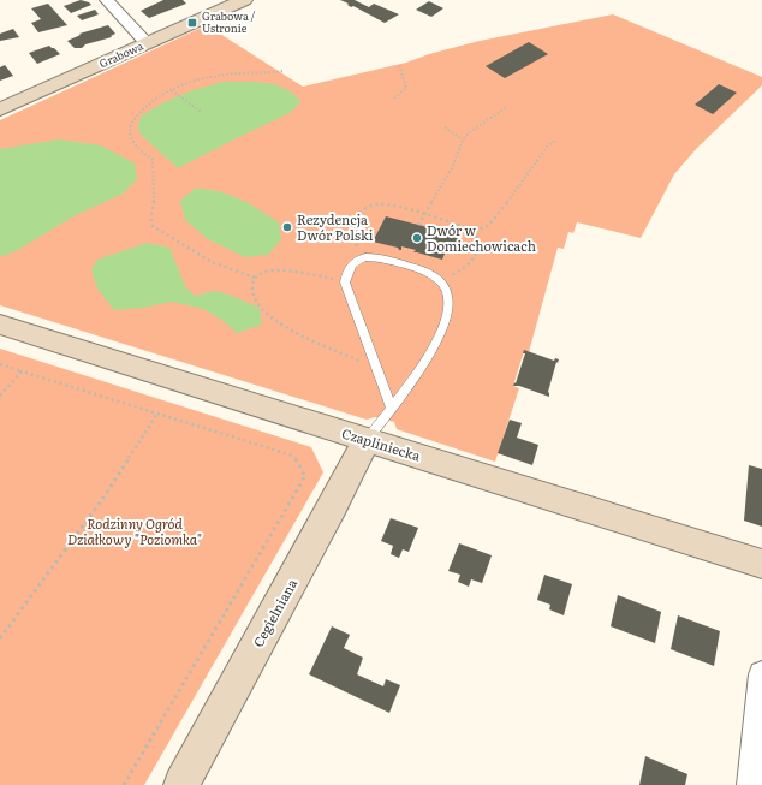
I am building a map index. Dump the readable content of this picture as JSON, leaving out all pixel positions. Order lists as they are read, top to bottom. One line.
{"streets":{"main road":["Grabowa","Czapliniecka","Cegielniana"]},"crossings":[["Czapliniecka","Cegielniana"]],"parks":["Rodzinny Ogród Działkowy \"Poziomka\""],"places":{"transit":["Grabowa / Ustronie"],"other":["Rezydencja Dwór Polski","Dwór w Domiechowicach"]}}
